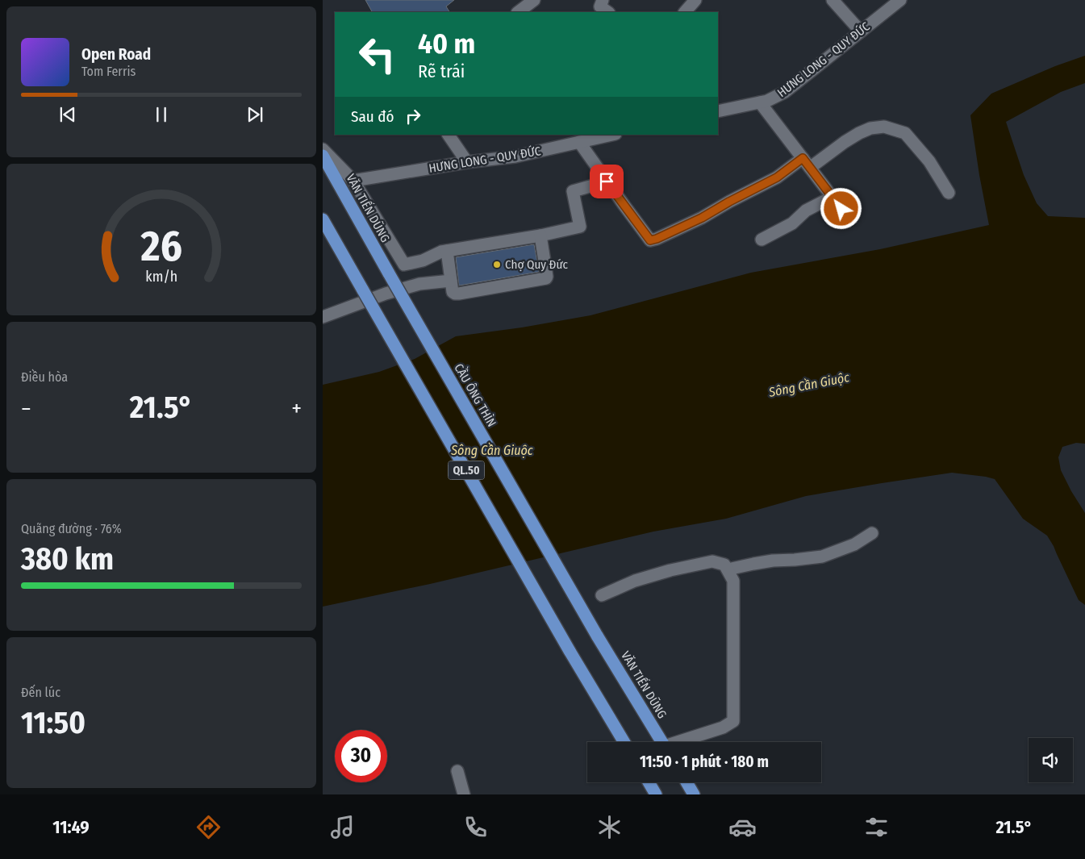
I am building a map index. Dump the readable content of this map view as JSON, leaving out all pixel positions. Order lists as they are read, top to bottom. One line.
{"streets":{"highway":["VĂN TIẾN DŨNG","CẦU ÔNG THÌN","QL.50"],"street":["HƯNG LONG - QUY ĐỨC"]},"crossings":[["VĂN TIẾN DŨNG","CẦU ÔNG THÌN"]],"water":["Sông Cần Giuộc"],"places":["Chợ Quy Đức"],"page":{"turn":["40 m","Rẽ trái"],"song":["Open Road","Tom Ferris"],"then":"Sau đó","tile":["Điều hòa",["Quãng đường · 76%","380 km"],["Đến lúc","11:50"]],"heat":["−","21.5°","+"],"limit":"30","trip":"11:50 · 1 phút · 180 m","tabs":["11:49","21.5°"],"gauge":["26","km/h"]}}
